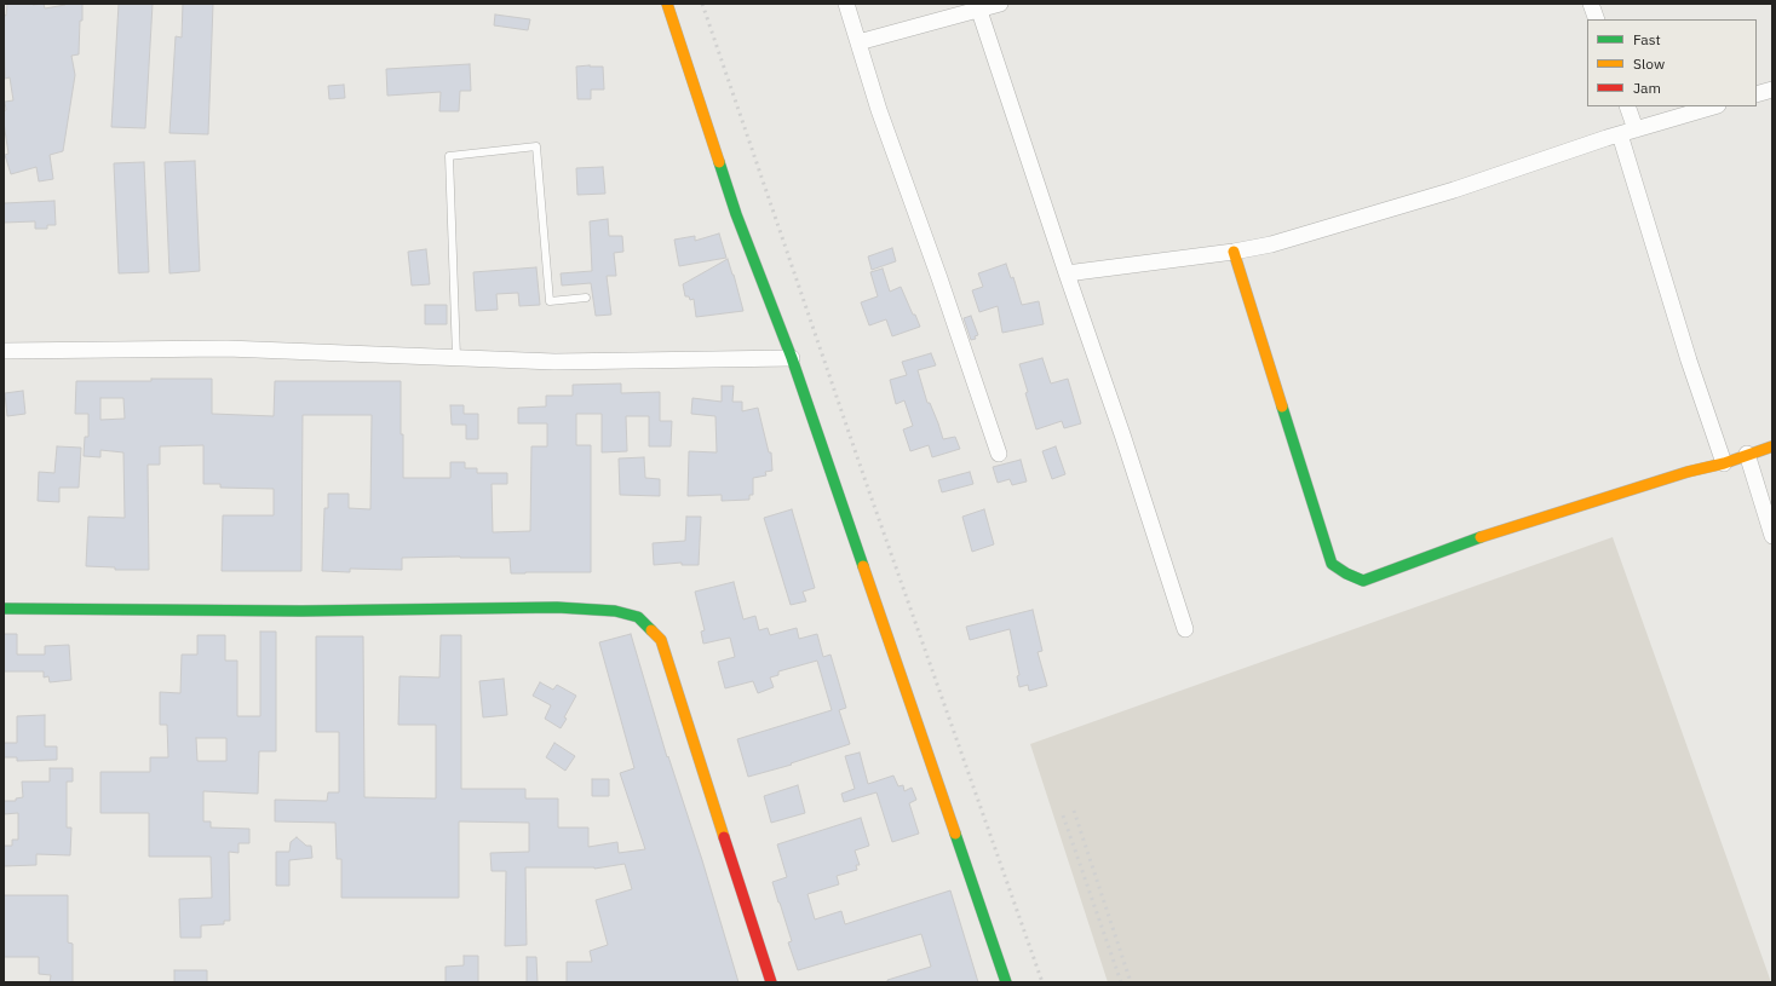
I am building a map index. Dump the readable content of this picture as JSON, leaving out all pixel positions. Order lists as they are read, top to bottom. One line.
{"legend":["Fast","Slow","Jam"]}
